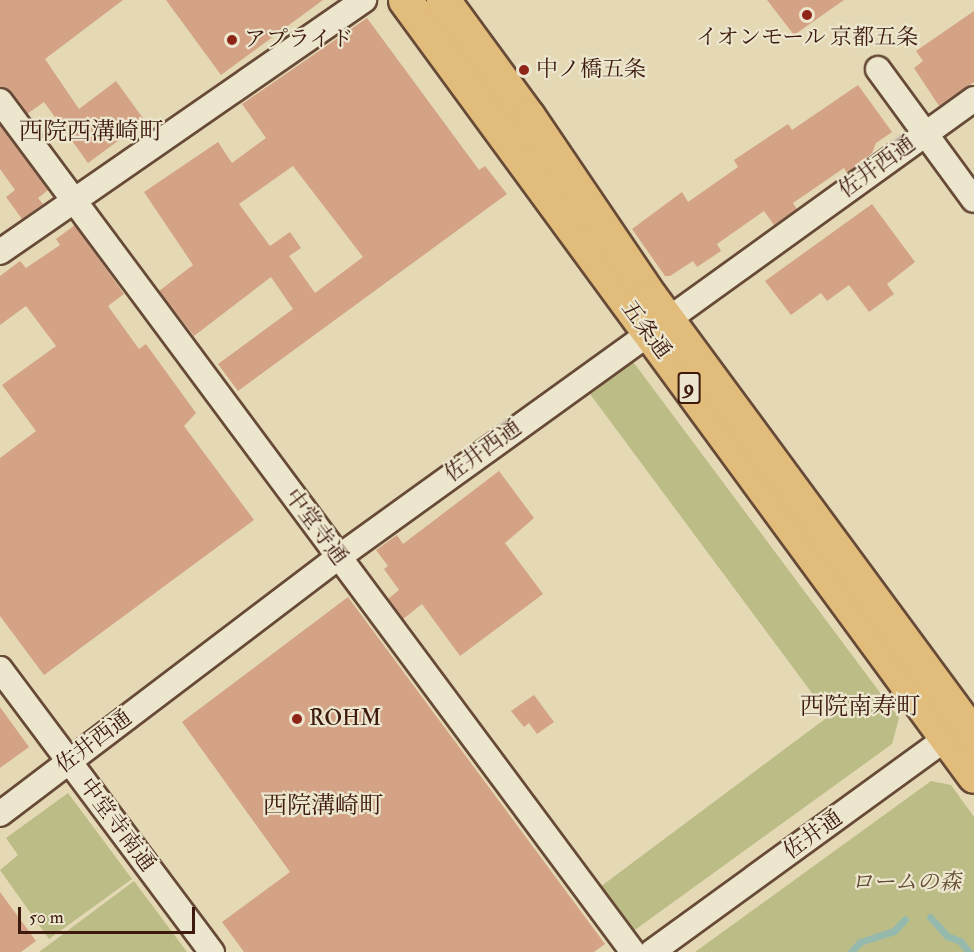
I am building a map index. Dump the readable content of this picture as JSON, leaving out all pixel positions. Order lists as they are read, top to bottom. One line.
{"streets":{"highway":["五条通","9"],"street":["佐井西通","中堂寺通","中堂寺南通","佐井通"]},"crossings":[["佐井西通","五条通"],["佐井西通","中堂寺通"],["佐井西通","中堂寺南通"],["五条通","佐井通"]],"districts":["西院西溝崎町","西院南寿町","西院溝崎町"],"parks":["ロームの森"],"places":["イオンモール 京都五条","アプライド","中ノ橋五条","ROHM"],"scale_bar":"50 m"}
